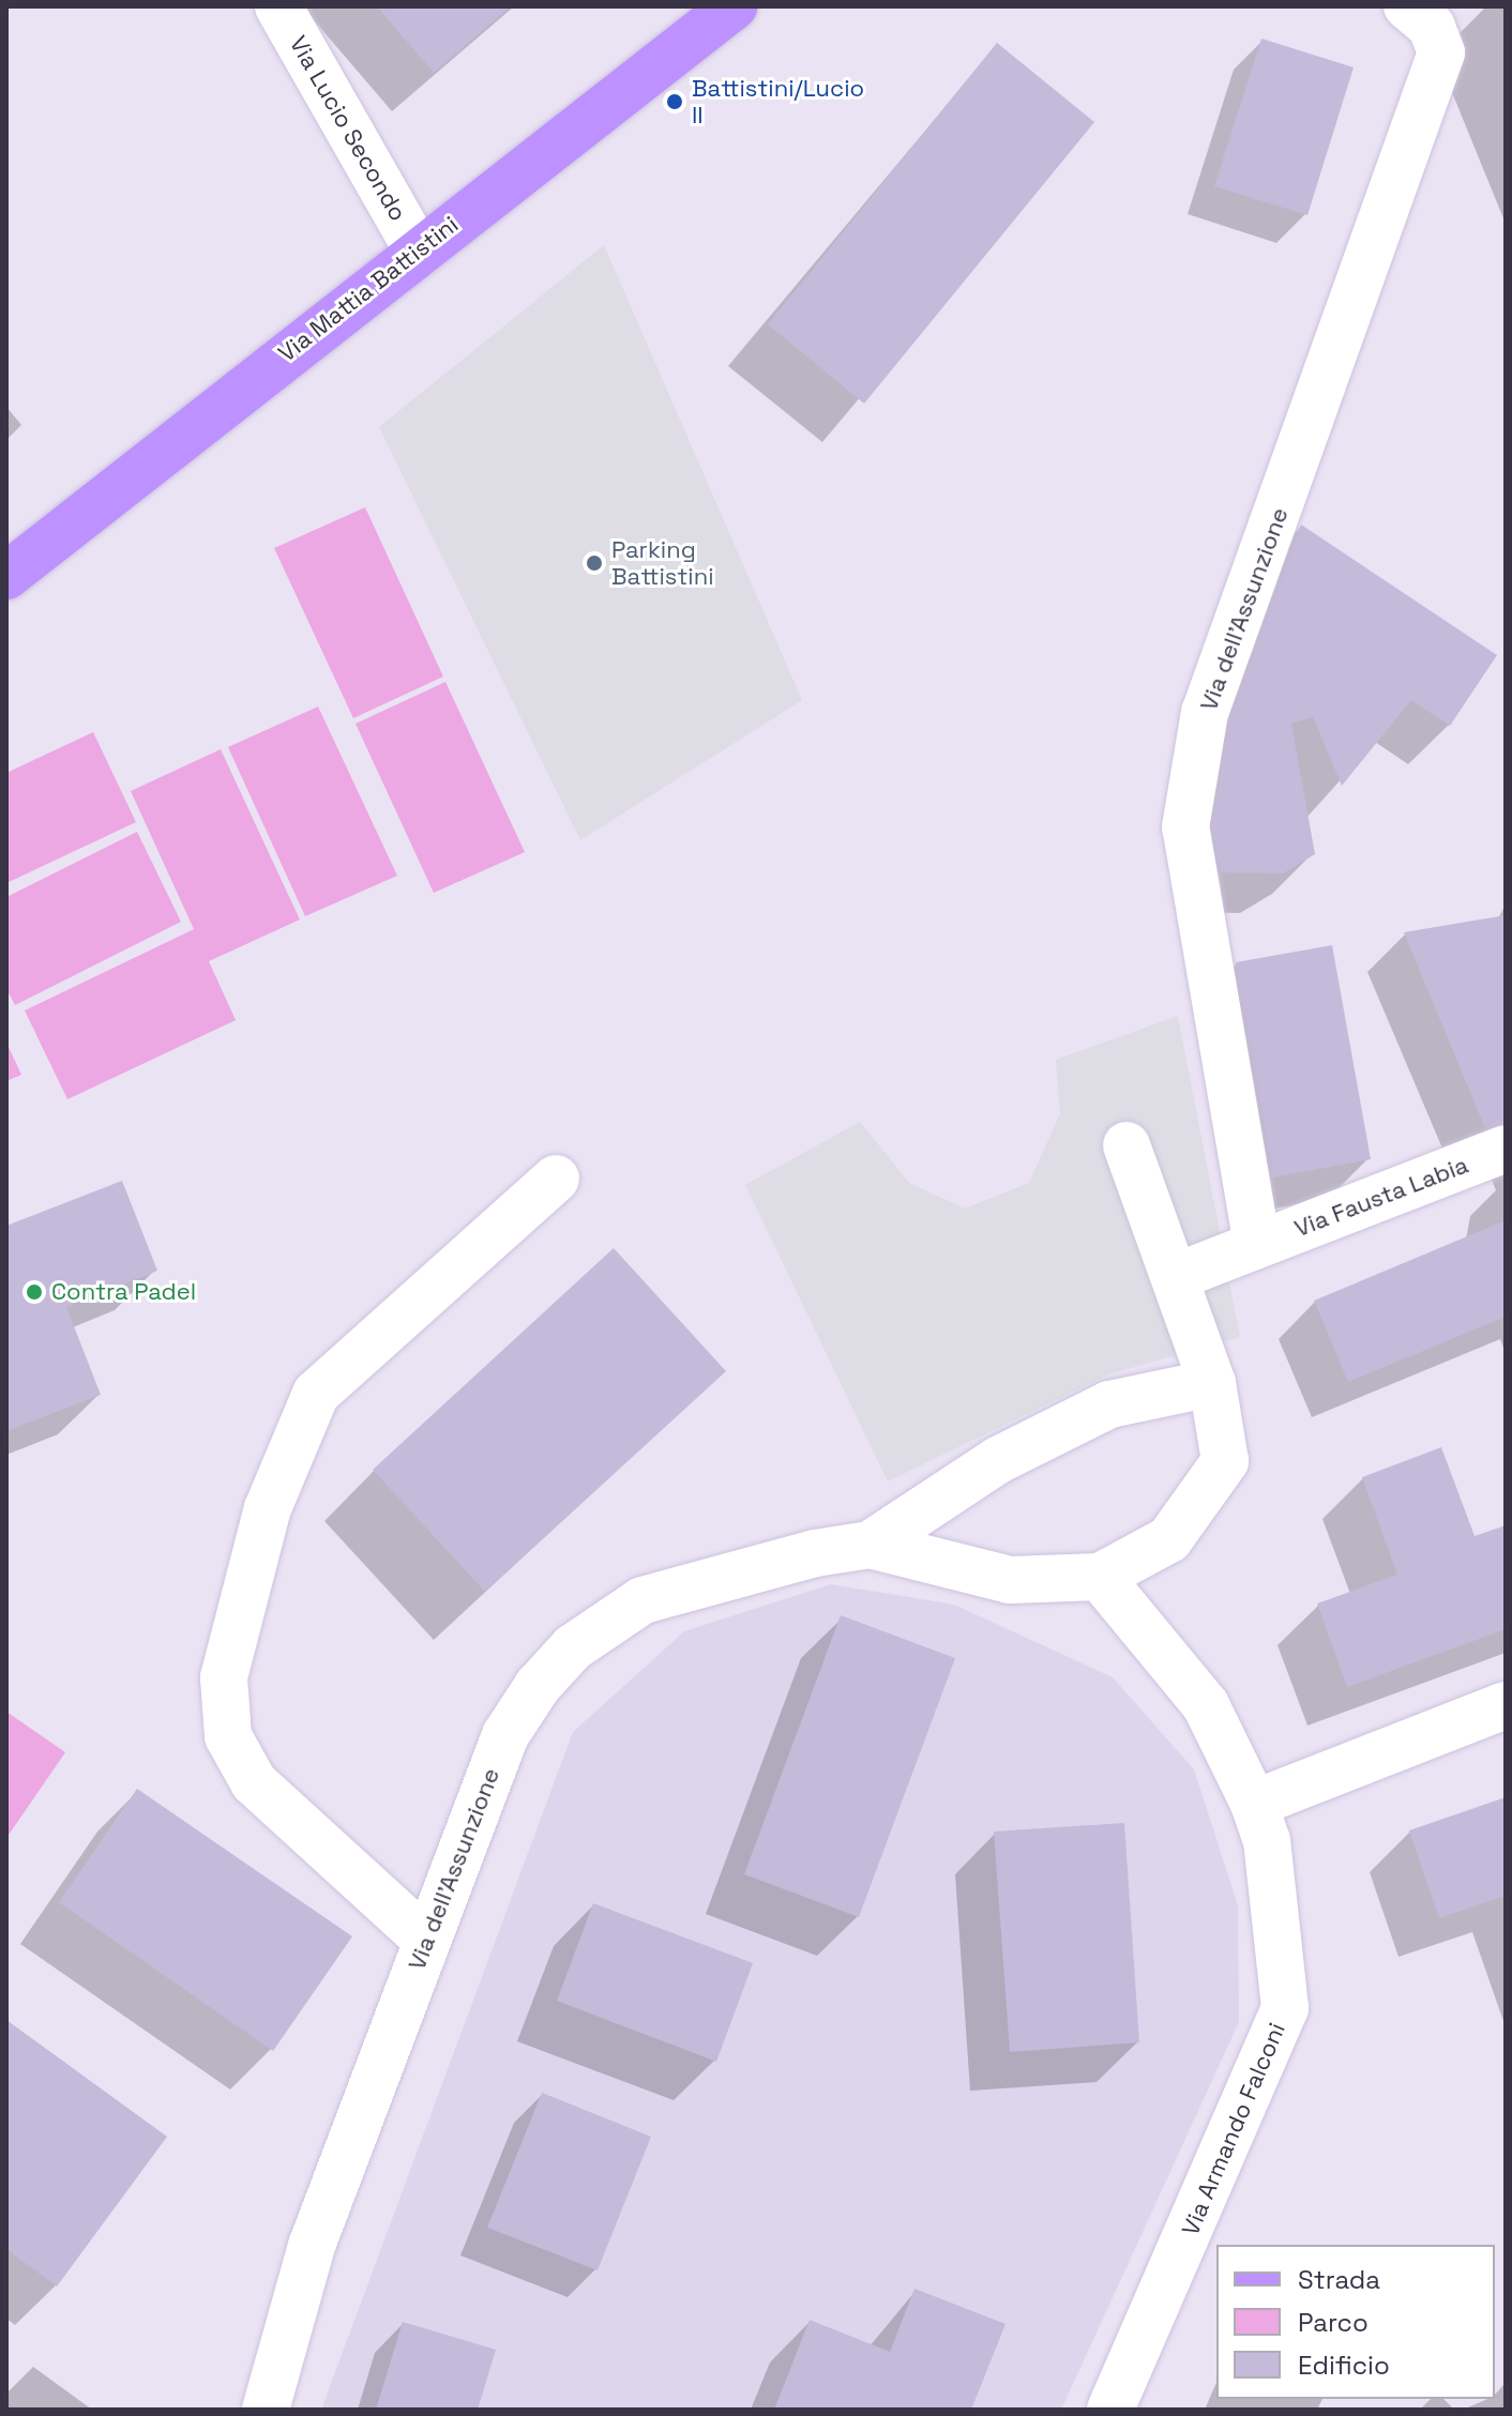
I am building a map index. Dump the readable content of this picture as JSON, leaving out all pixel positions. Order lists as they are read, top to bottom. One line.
{"streets":{"main road":["Via Mattia Battistini"],"street":["Via Lucio Secondo","Via dell'Assunzione","Via Fausta Labia","Via Armando Falconi"]},"crossings":[["Via Lucio Secondo","Via Mattia Battistini"],["Via dell'Assunzione","Via Fausta Labia"],["Via dell'Assunzione","Via Armando Falconi"]],"places":["Battistini/Lucio II","Parking Battistini","Contra Padel"],"legend":["Strada","Parco","Edificio"]}
